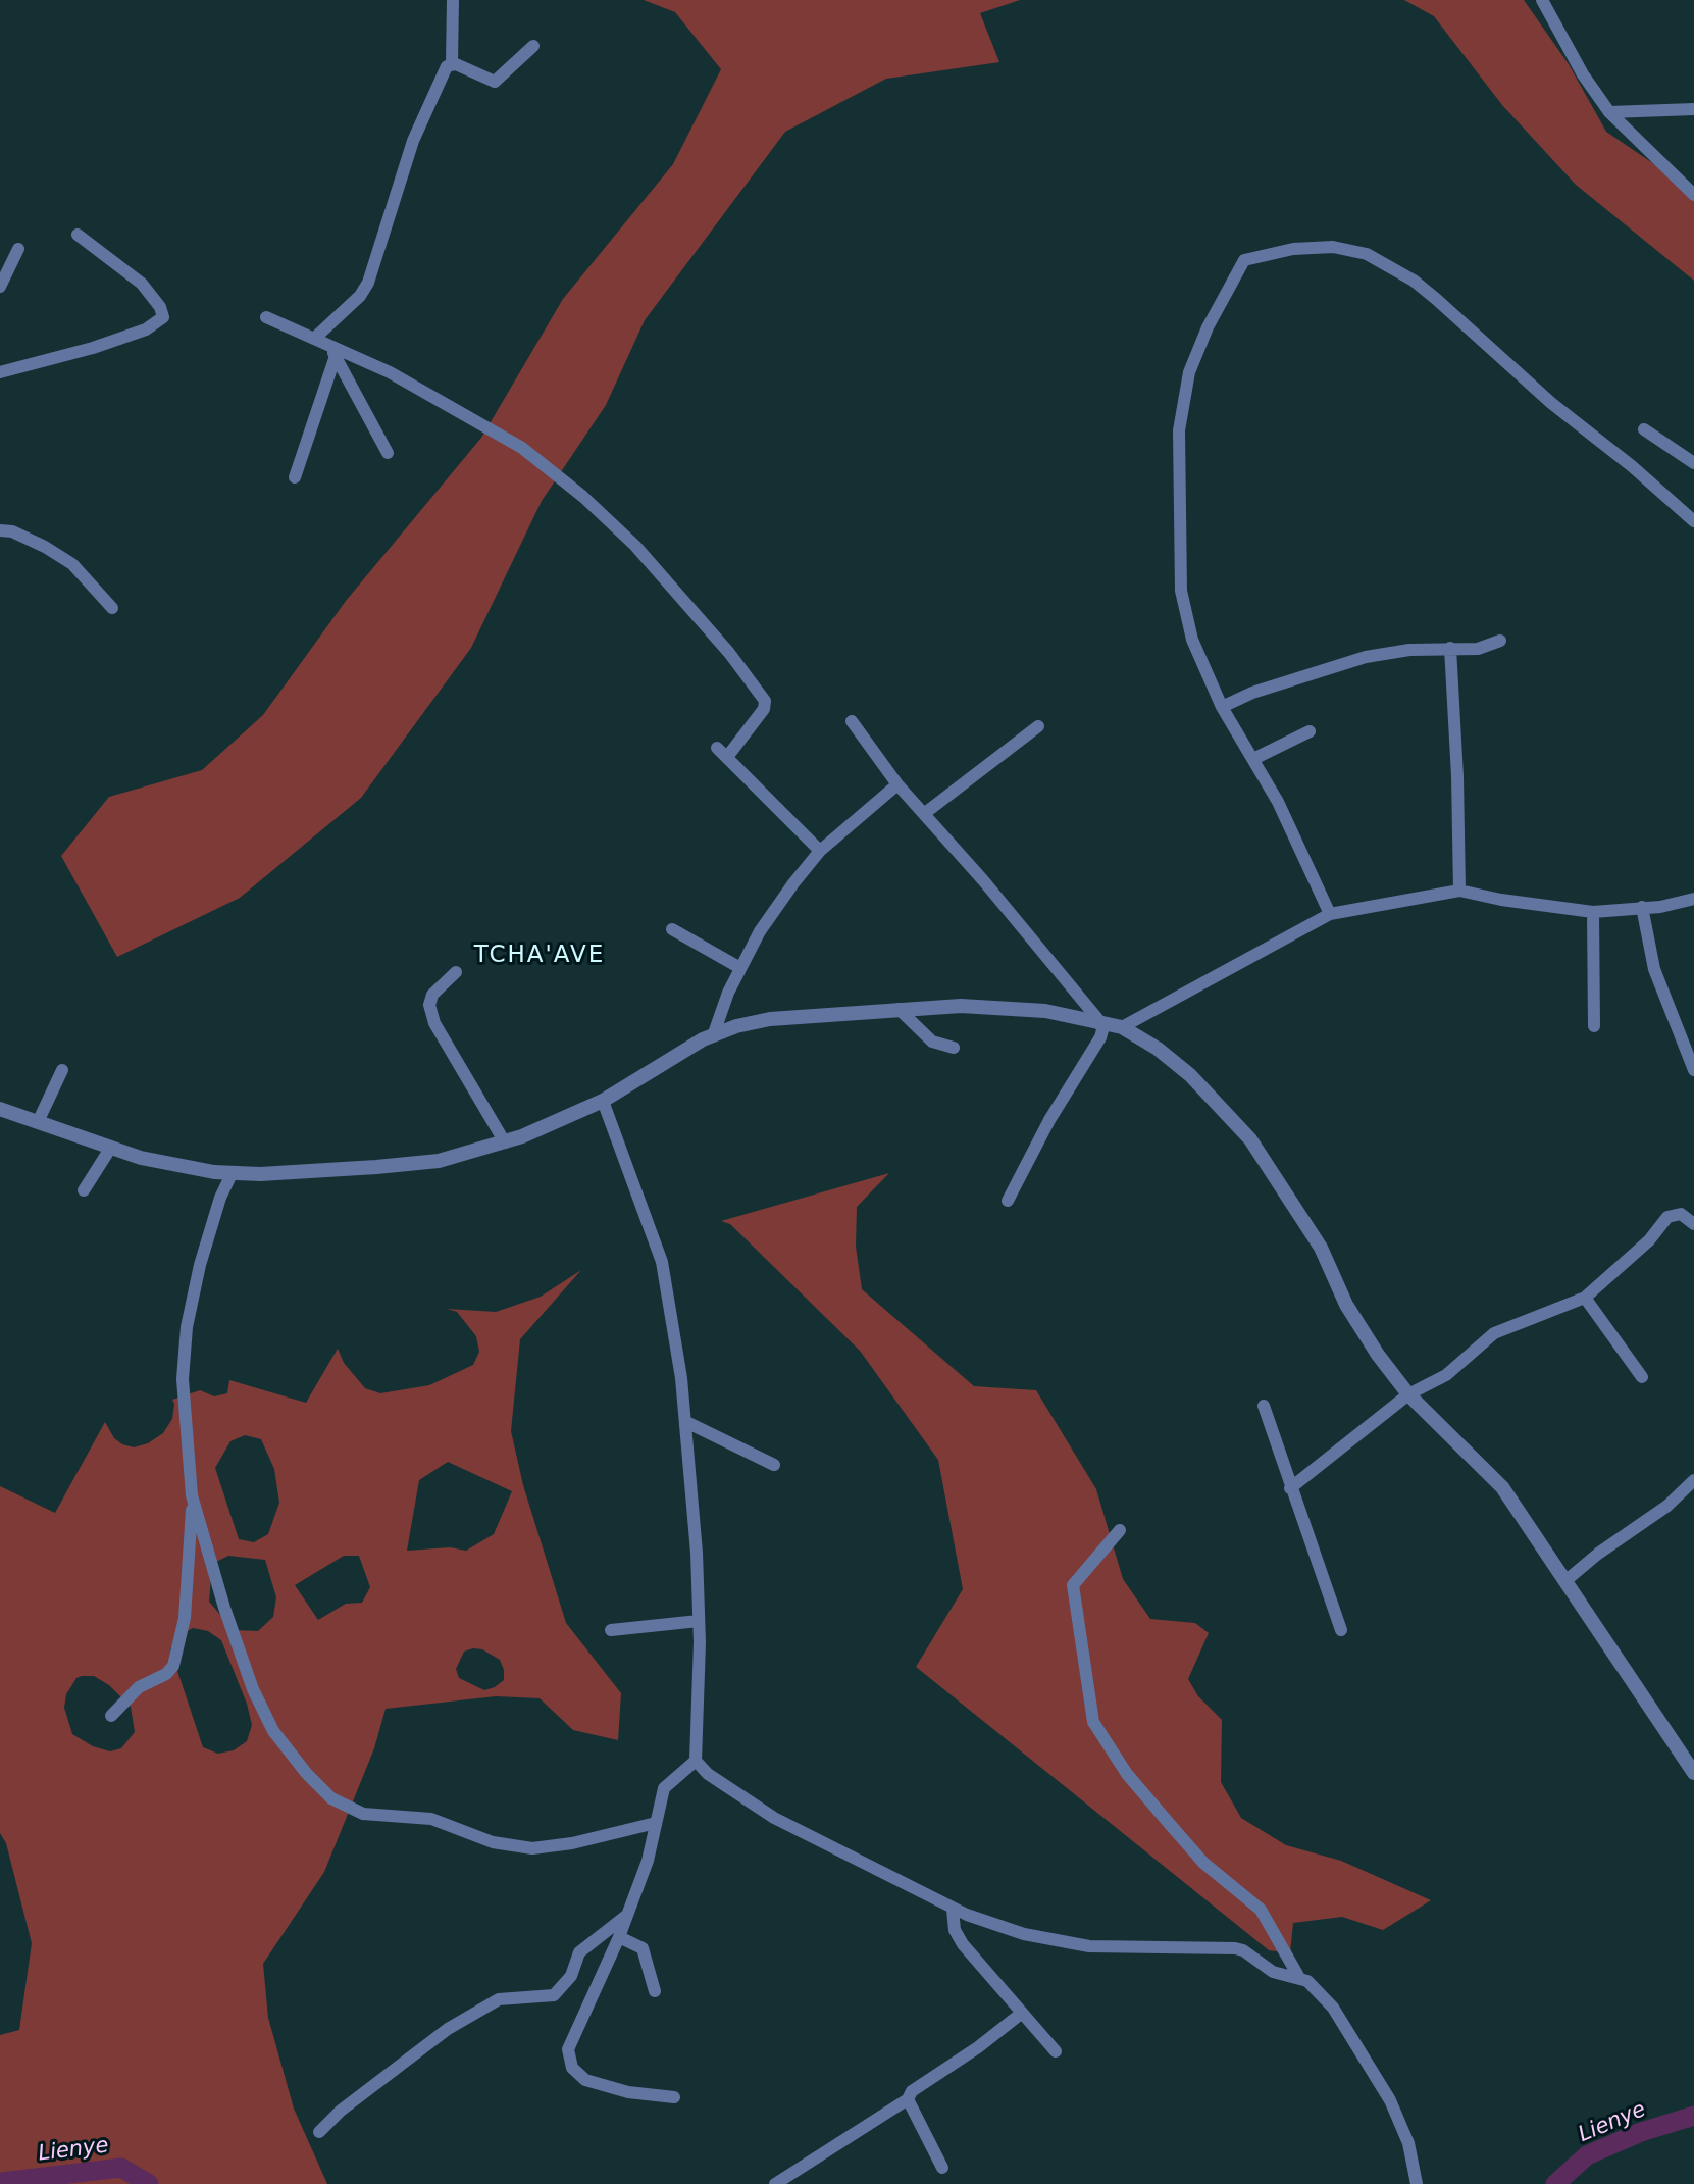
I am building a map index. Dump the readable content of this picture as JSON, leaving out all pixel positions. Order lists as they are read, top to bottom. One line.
{"districts":["TCHA'AVE"],"water":["Lienye"]}
